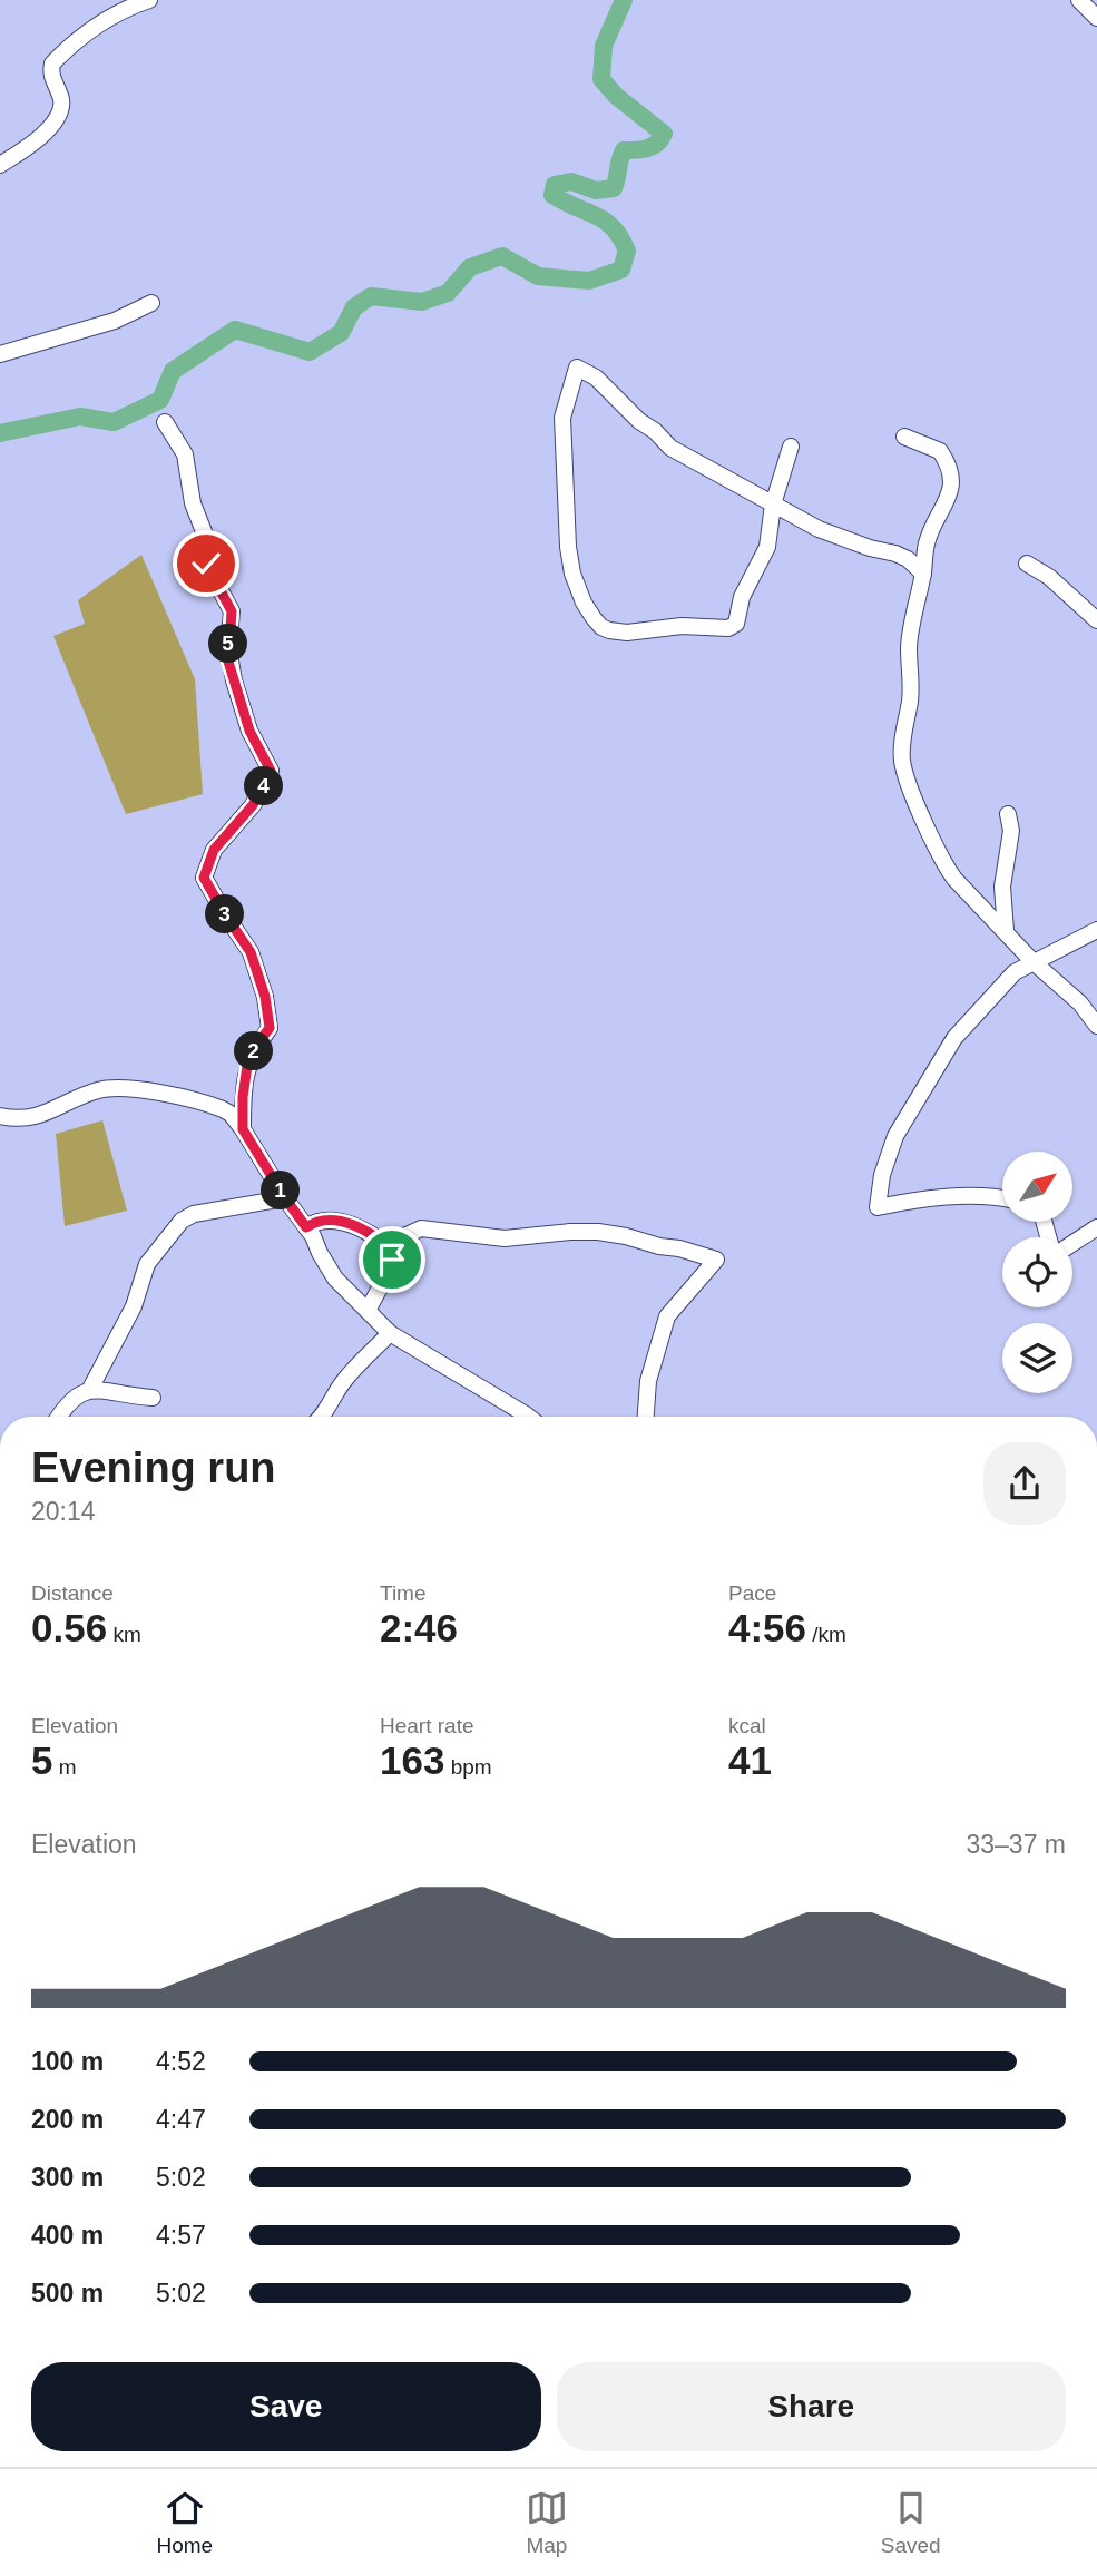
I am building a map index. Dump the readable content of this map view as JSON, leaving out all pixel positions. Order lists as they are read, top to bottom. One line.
{"north":"top right","page":{"pins":["5","4","3","2","1"],"heading":["Evening run","20:14"],"stats":[["Distance","0.56 km"],["Time","2:46"],["Pace","4:56 /km"],["Elevation","5 m"],["Heart rate","163 bpm"],["kcal","41"]],"chart":["Elevation","33–37 m"],"list":[{"name":"100 m","note":"4:52"},{"name":"200 m","note":"4:47"},{"name":"300 m","note":"5:02"},{"name":"400 m","note":"4:57"},{"name":"500 m","note":"5:02"}],"buttons":["Save","Share"],"tabs":["Home","Map","Saved"]}}
